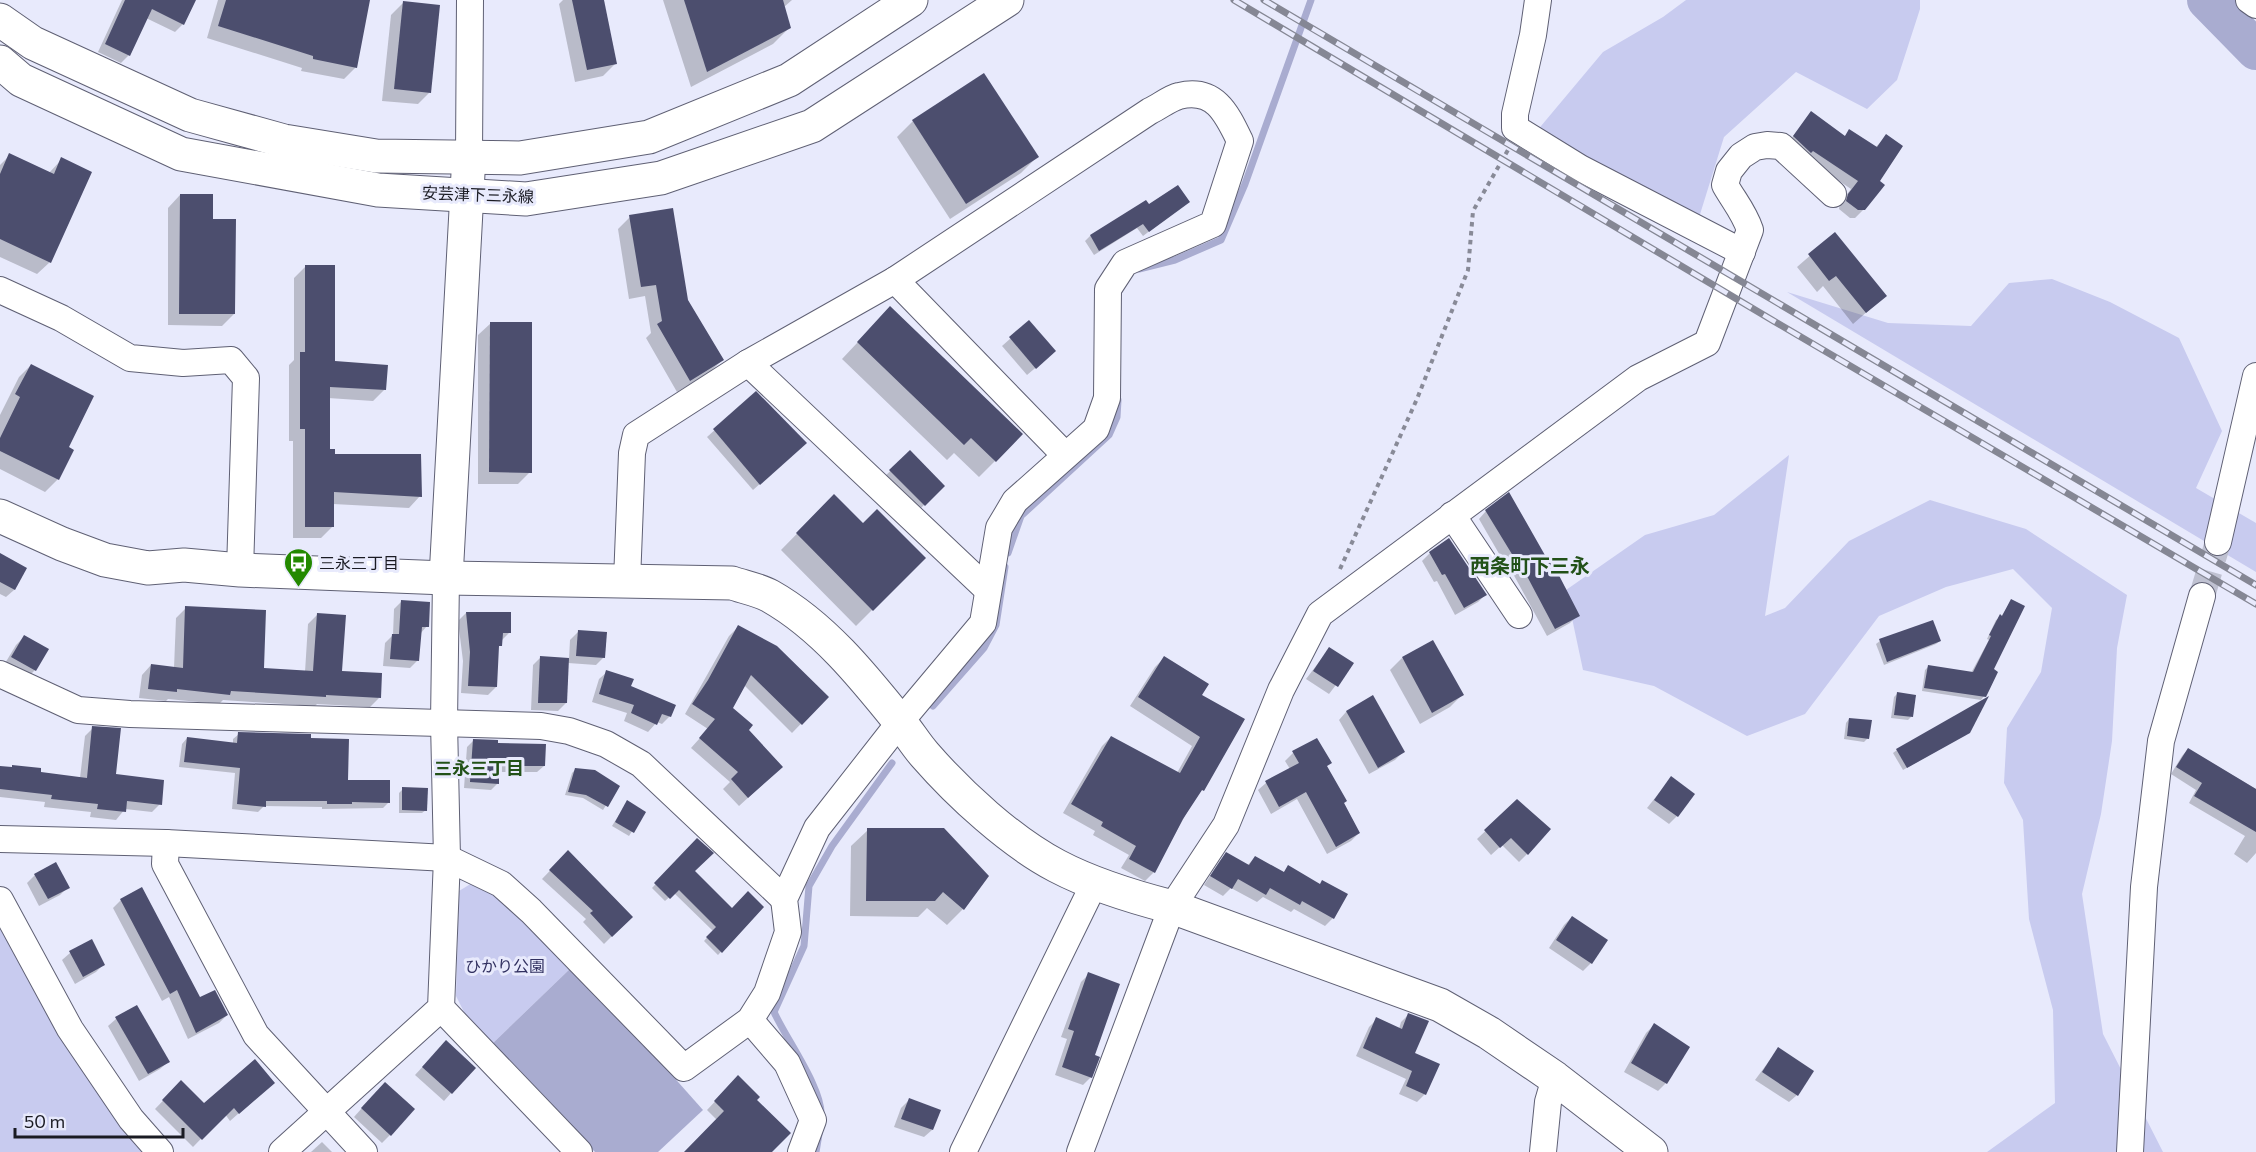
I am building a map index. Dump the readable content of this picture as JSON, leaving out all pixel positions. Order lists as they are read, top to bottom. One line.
{"streets":{"street":["安芸津下三永線"]},"districts":["西条町下三永","三永三丁目"],"parks":["ひかり公園"],"places":{"bus stop":["三永三丁目"]},"scale_bar":"50 m"}
